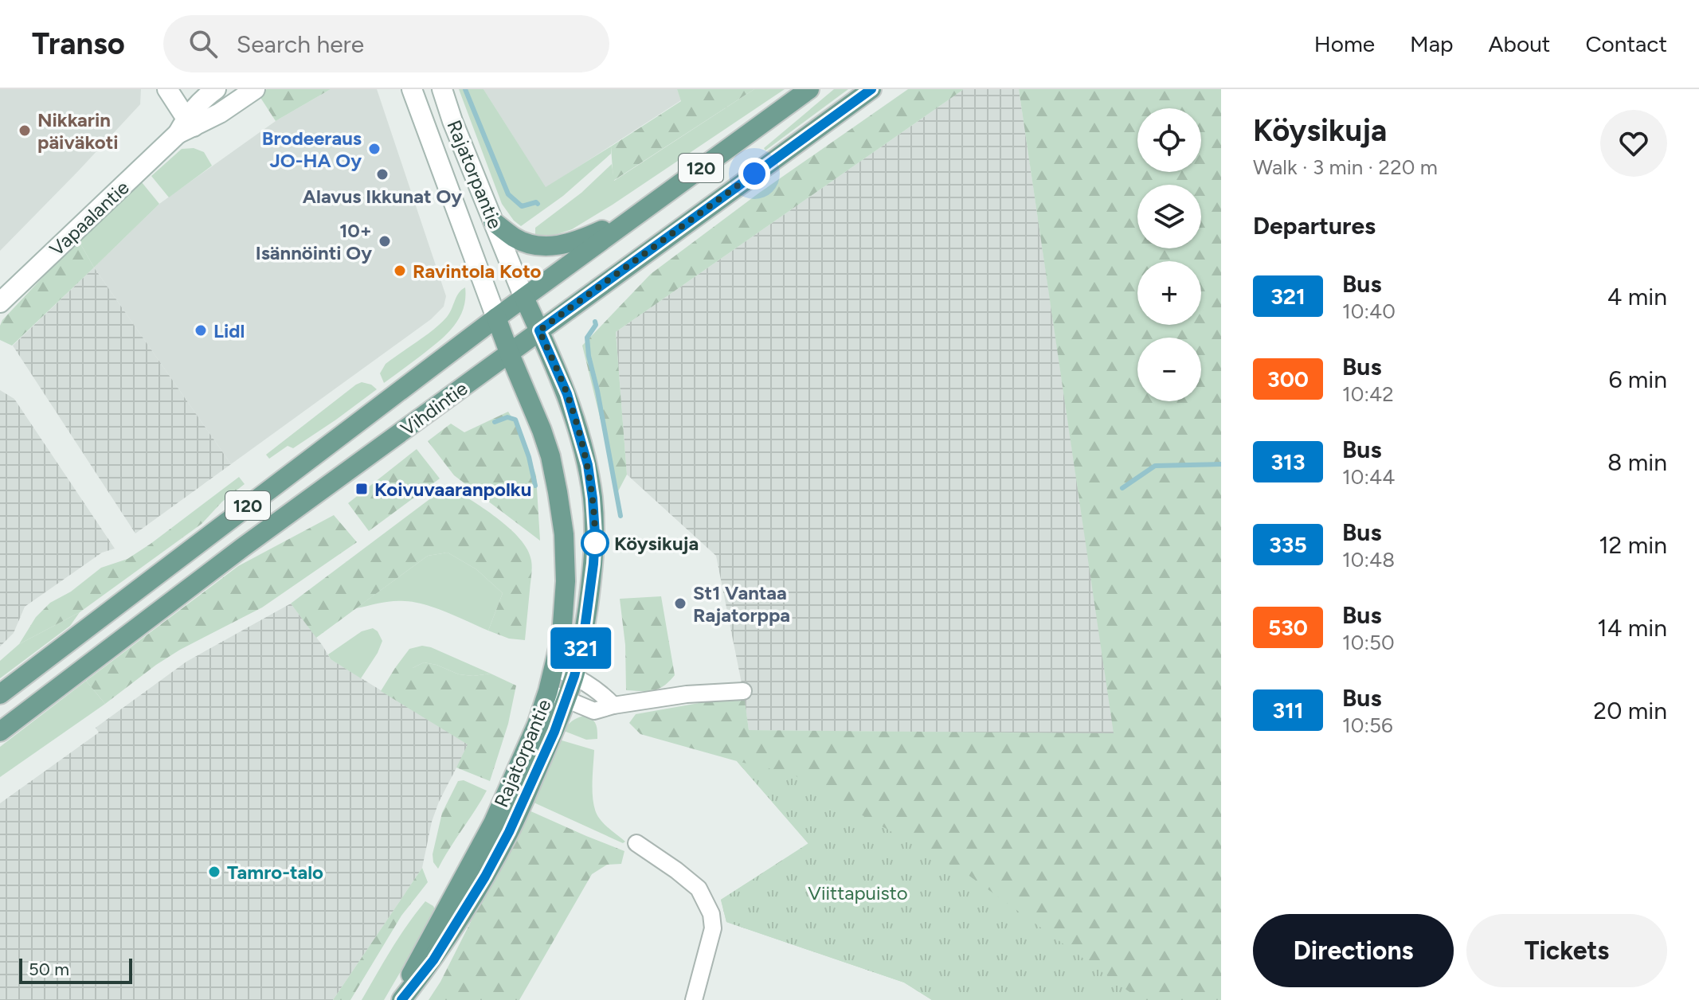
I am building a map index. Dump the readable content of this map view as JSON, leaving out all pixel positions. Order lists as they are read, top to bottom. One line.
{"streets":{"main road":["120","Rajatorpantie","Vapaalantie","Vihdintie"]},"crossings":[["Rajatorpantie","Vihdintie"]],"parks":["Viittapuisto"],"places":{"other":["Nikkarin päiväkoti","Brodeeraus JO-HA Oy","Alavus Ikkunat Oy","10+ Isännöinti Oy","Ravintola Koto","Lidl","Köysikuja","St1 Vantaa Rajatorppa","Tamro-talo"],"transit":["Koivuvaaranpolku"]},"lines":["bus line 321"],"scale_bar":"50 m","page":{"header":"Transo","search":"Search here","nav":["Home","Map","About","Contact"],"on_map":"321","heading":[["Köysikuja","Walk · 3 min · 220 m"],"Departures"],"map_buttons":["+","−"],"list":[{"mark":"321","name":"Bus","note":"10:40","value":"4 min"},{"mark":"300","name":"Bus","note":"10:42","value":"6 min"},{"mark":"313","name":"Bus","note":"10:44","value":"8 min"},{"mark":"335","name":"Bus","note":"10:48","value":"12 min"},{"mark":"530","name":"Bus","note":"10:50","value":"14 min"},{"mark":"311","name":"Bus","note":"10:56","value":"20 min"}],"buttons":["Directions","Tickets"],"scale":"50 m"}}
